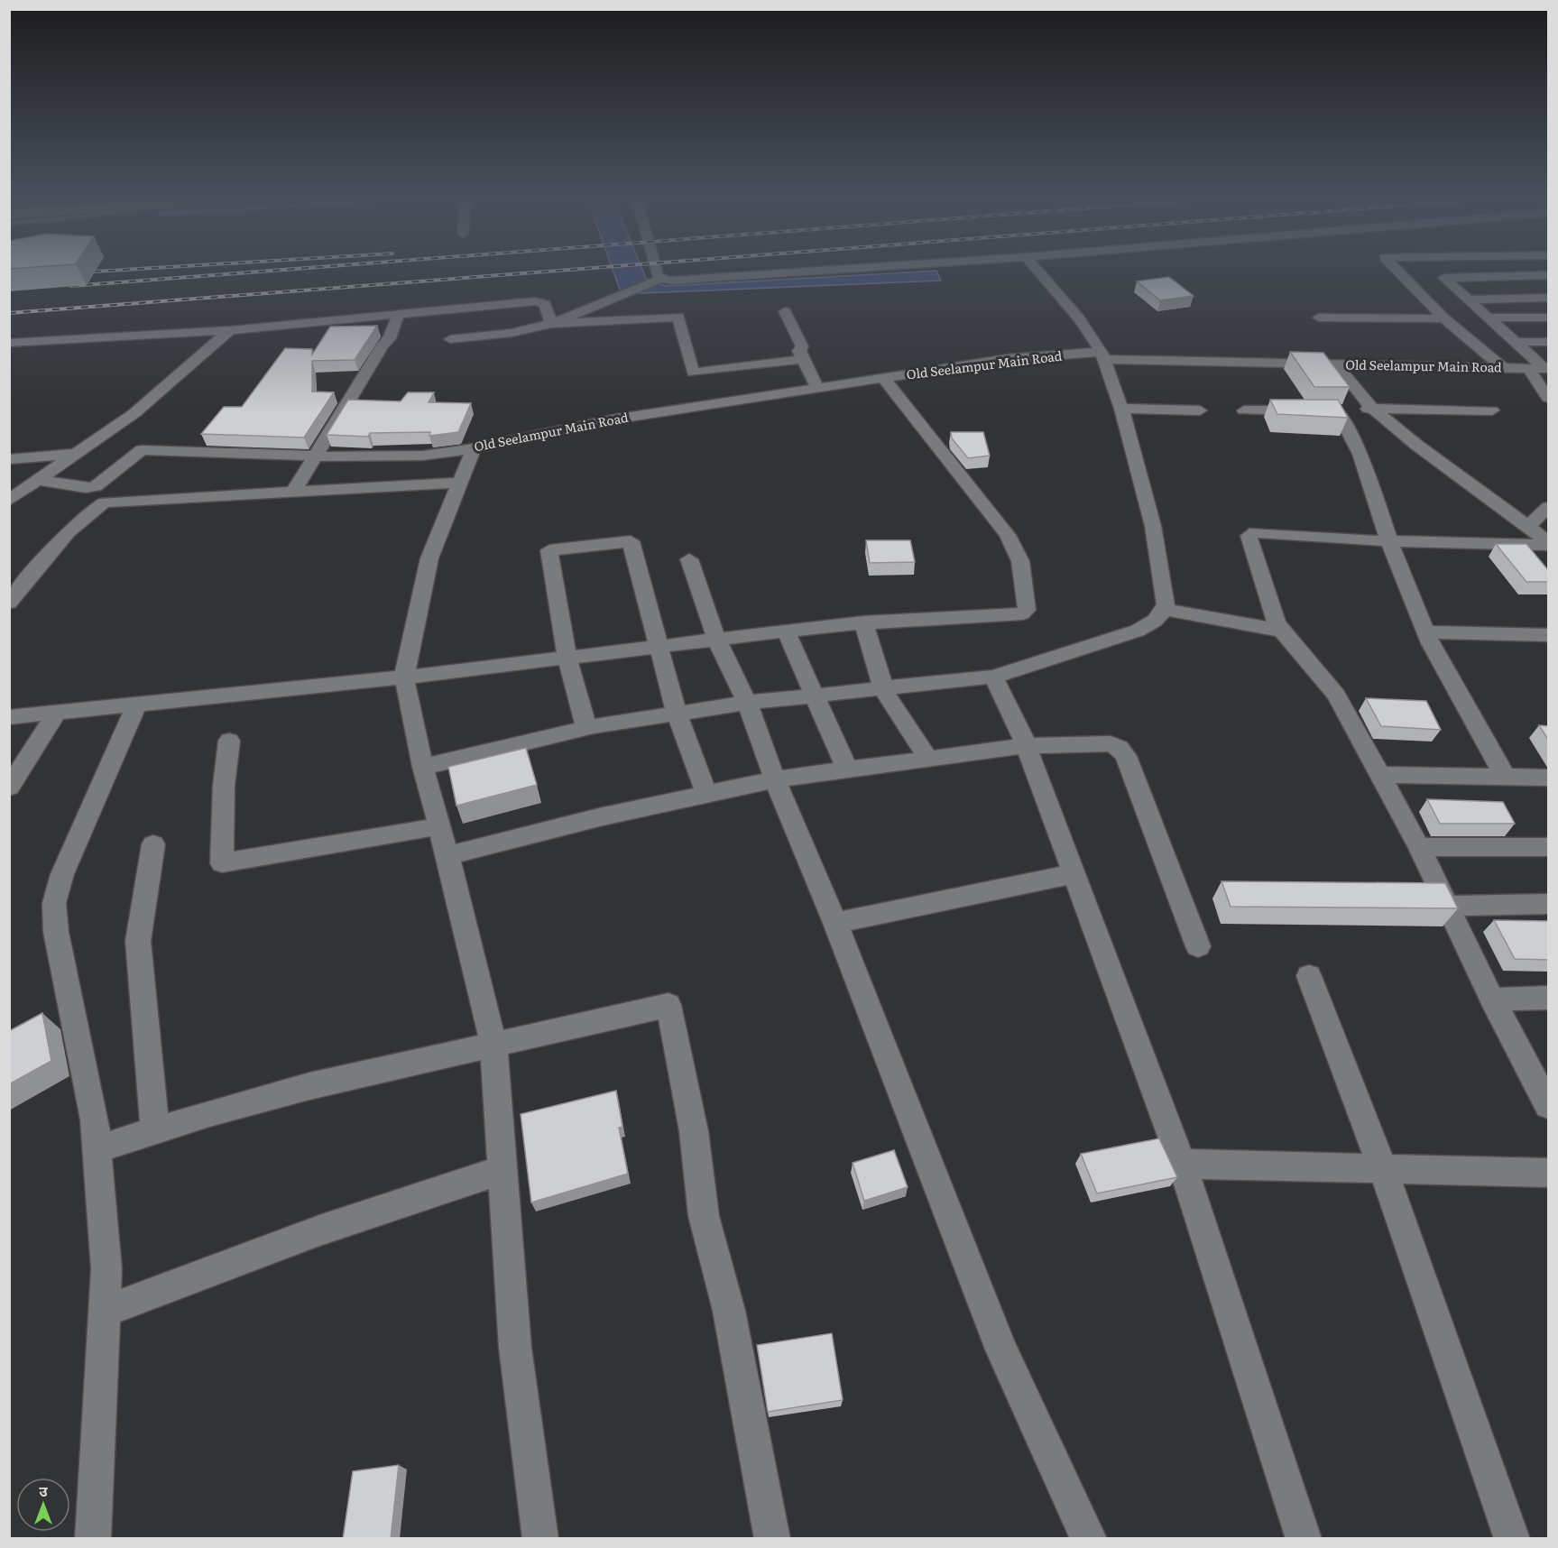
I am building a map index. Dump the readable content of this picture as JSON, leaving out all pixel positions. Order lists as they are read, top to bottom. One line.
{"streets":{"street":["Old Seelampur Main Road"]},"north":"top"}
